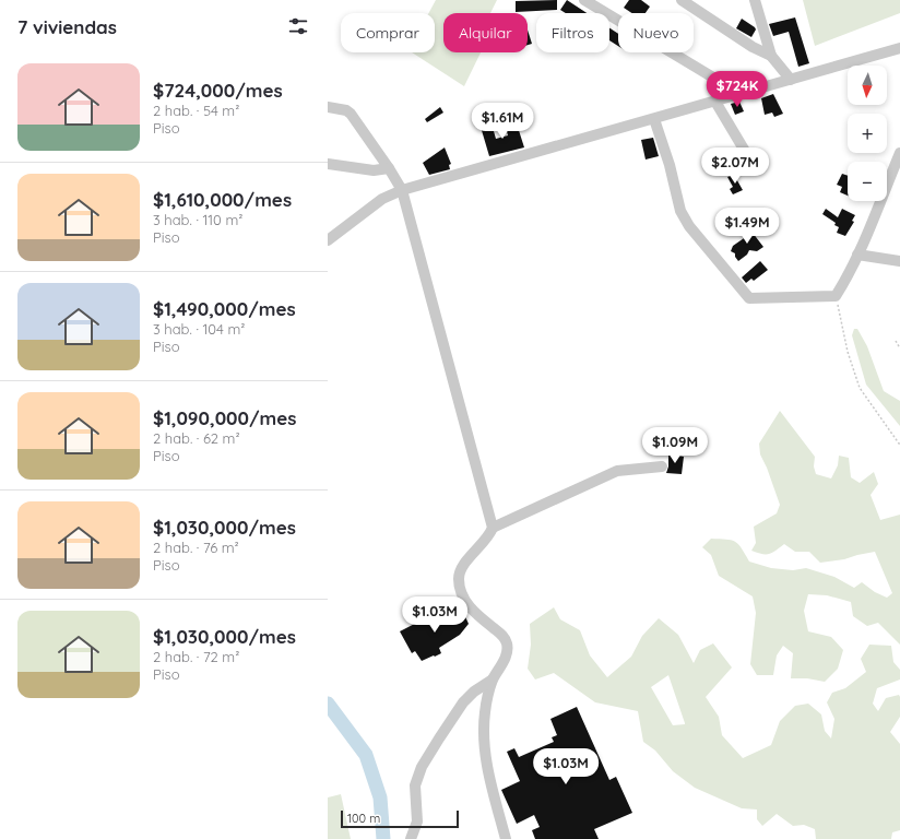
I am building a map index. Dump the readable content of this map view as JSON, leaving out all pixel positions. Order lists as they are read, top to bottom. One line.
{"scale_bar":"100 m","north":"bottom","page":{"heading":"7 viviendas","chip":["Comprar","Alquilar","Filtros","Nuevo"],"list":[{"name":"$724,000/mes","note":"2 hab. · 54 m² · Piso"},{"name":"$1,610,000/mes","note":"3 hab. · 110 m² · Piso"},{"name":"$1,490,000/mes","note":"3 hab. · 104 m² · Piso"},{"name":"$1,090,000/mes","note":"2 hab. · 62 m² · Piso"},{"name":"$1,030,000/mes","note":"2 hab. · 76 m² · Piso"},{"name":"$1,030,000/mes","note":"2 hab. · 72 m² · Piso"}],"map_buttons":["+","−"],"price":["$724K","$1.61M","$2.07M","$1.49M","$1.09M","$1.03M","$1.03M"],"scale":"100 m"}}
